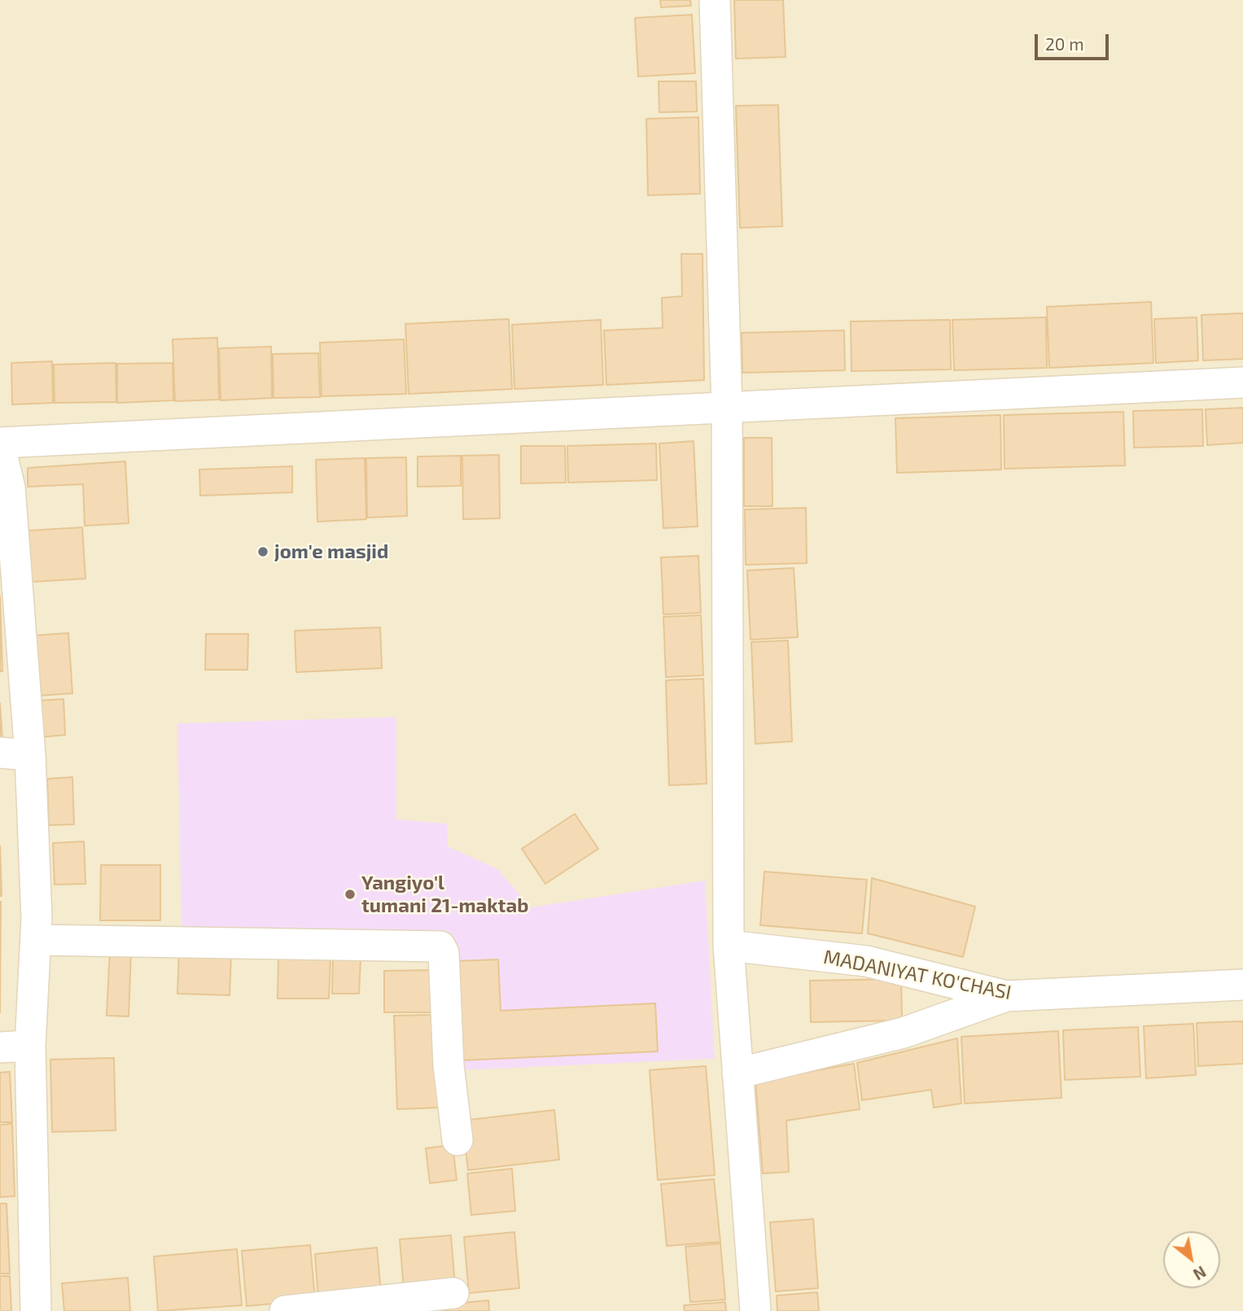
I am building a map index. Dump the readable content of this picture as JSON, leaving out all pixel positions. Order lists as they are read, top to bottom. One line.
{"streets":{"street":["MADANIYAT KO'CHASI"]},"places":["jom'e masjid","Yangiyo'l tumani 21-maktab"],"scale_bar":"20 m","north":"bottom right"}
